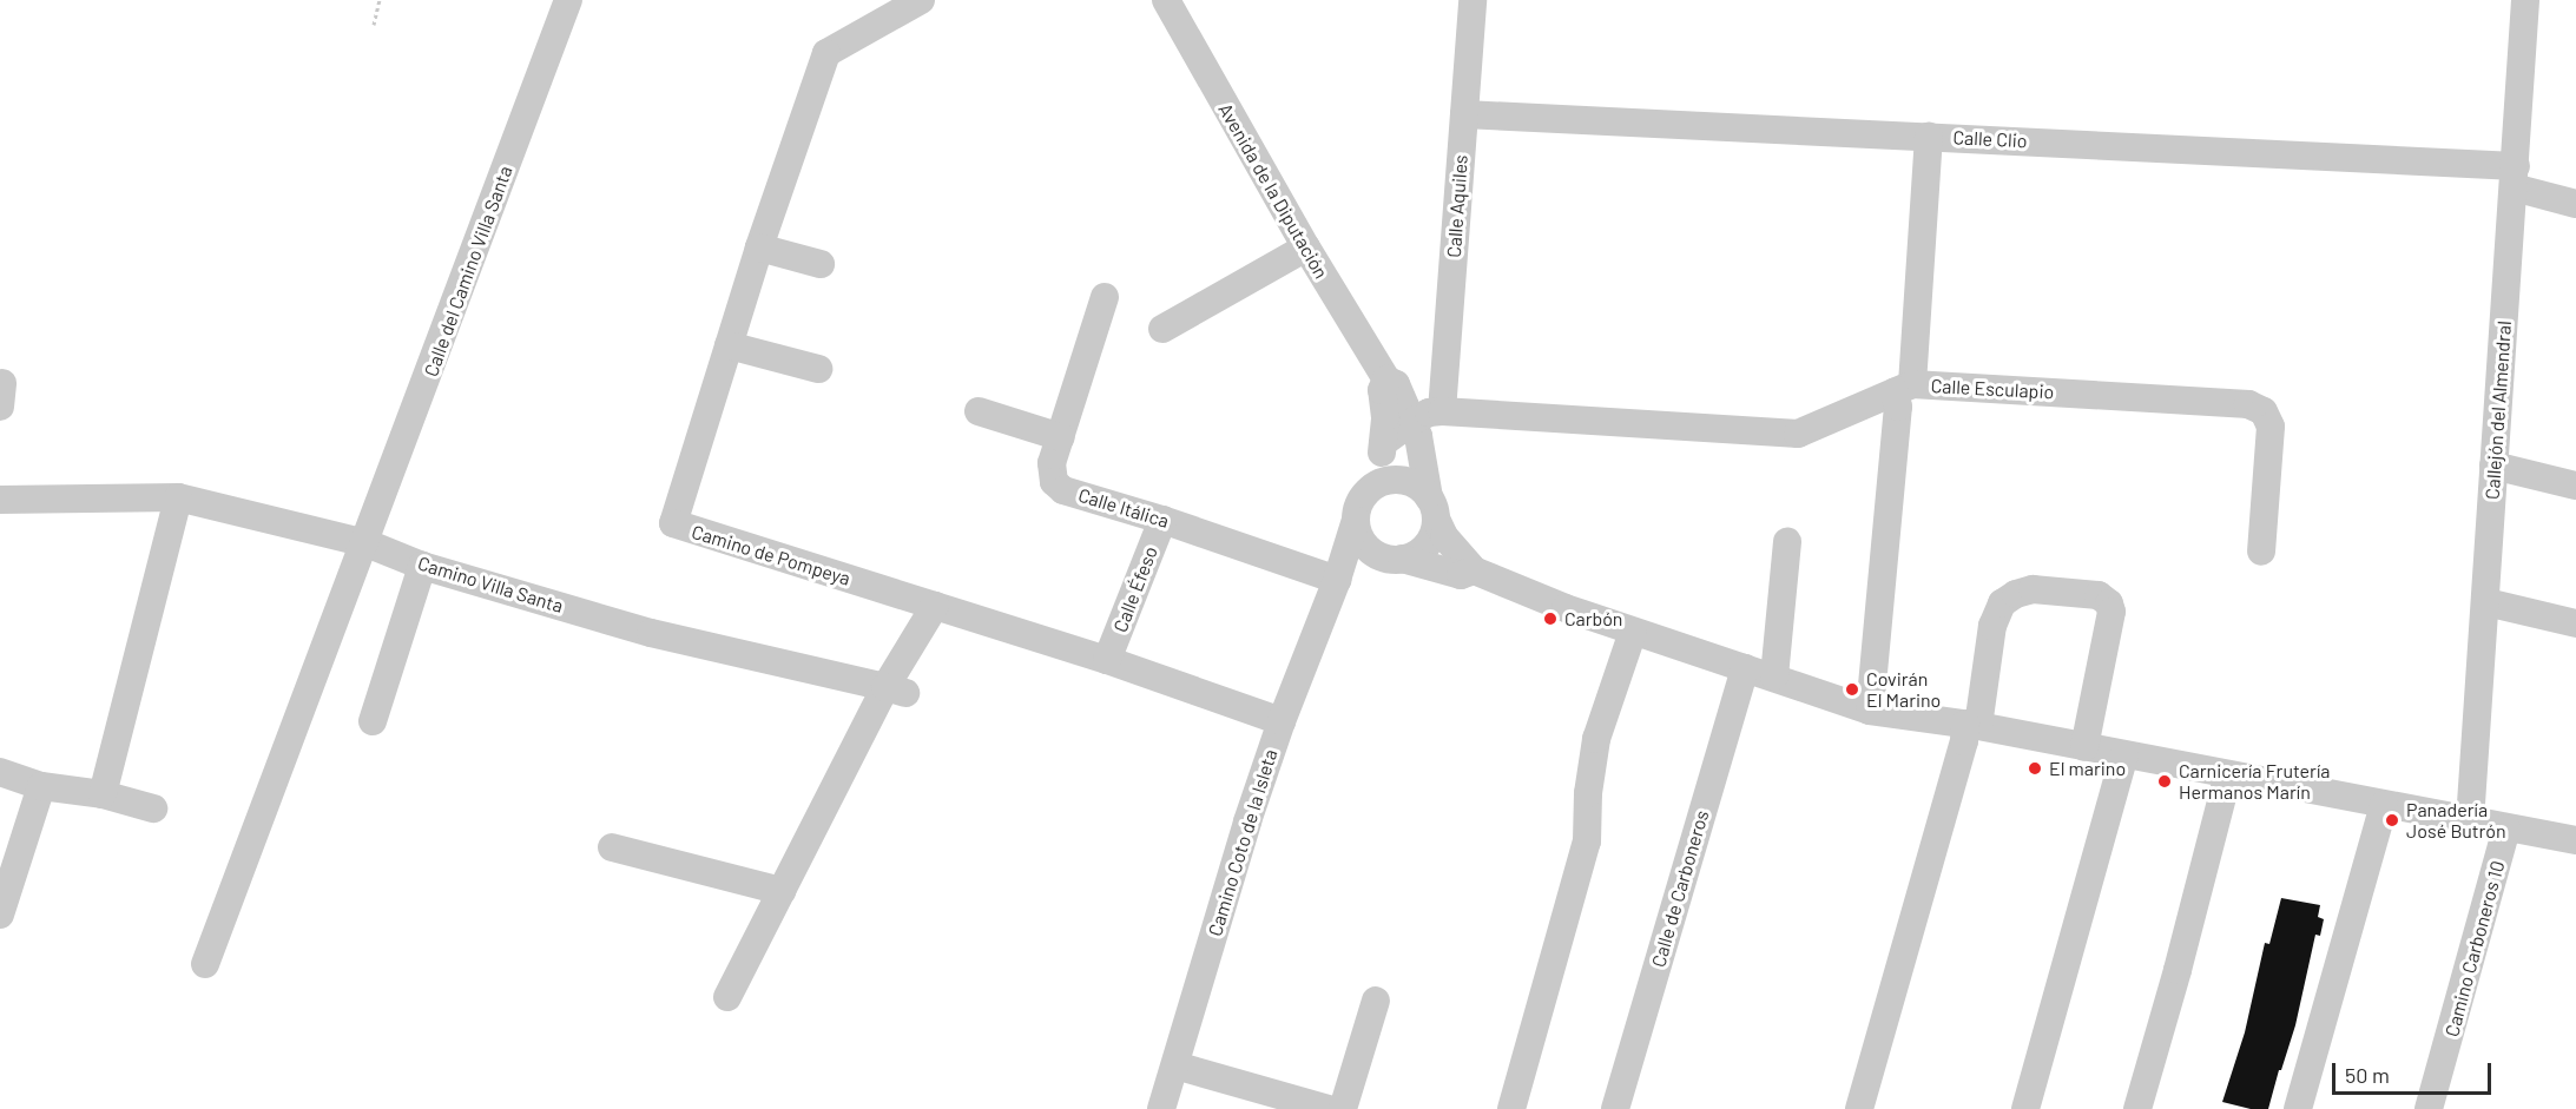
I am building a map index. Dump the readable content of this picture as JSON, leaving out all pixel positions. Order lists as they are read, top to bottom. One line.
{"streets":{"street":["Calle Clio","Avenida de la Diputación","Calle Aquiles","Calle del Camino Villa Santa","Calle Esculapio","Callejón del Almendral","Calle Itálica","Camino de Pompeya","Camino Villa Santa","Calle Éfeso","Camino Coto de la Isleta","Calle de Carboneros","Camino Carboneros 10"]},"crossings":[["Calle Clio","Calle Aquiles"],["Calle Clio","Callejón del Almendral"],["Avenida de la Diputación","Calle Esculapio"],["Avenida de la Diputación","Callejón del Almendral"],["Avenida de la Diputación","Camino Coto de la Isleta"],["Avenida de la Diputación","Calle de Carboneros"],["Avenida de la Diputación","Camino Carboneros 10"],["Calle Aquiles","Calle Esculapio"],["Calle del Camino Villa Santa","Camino Villa Santa"],["Calle Itálica","Calle Éfeso"],["Calle Itálica","Camino Coto de la Isleta"],["Camino de Pompeya","Calle Éfeso"],["Camino de Pompeya","Camino Coto de la Isleta"]],"places":["Carbón","Covirán El Marino","El marino","Carnicería Frutería Hermanos Marín","Panadería José Butrón"],"scale_bar":"50 m"}
